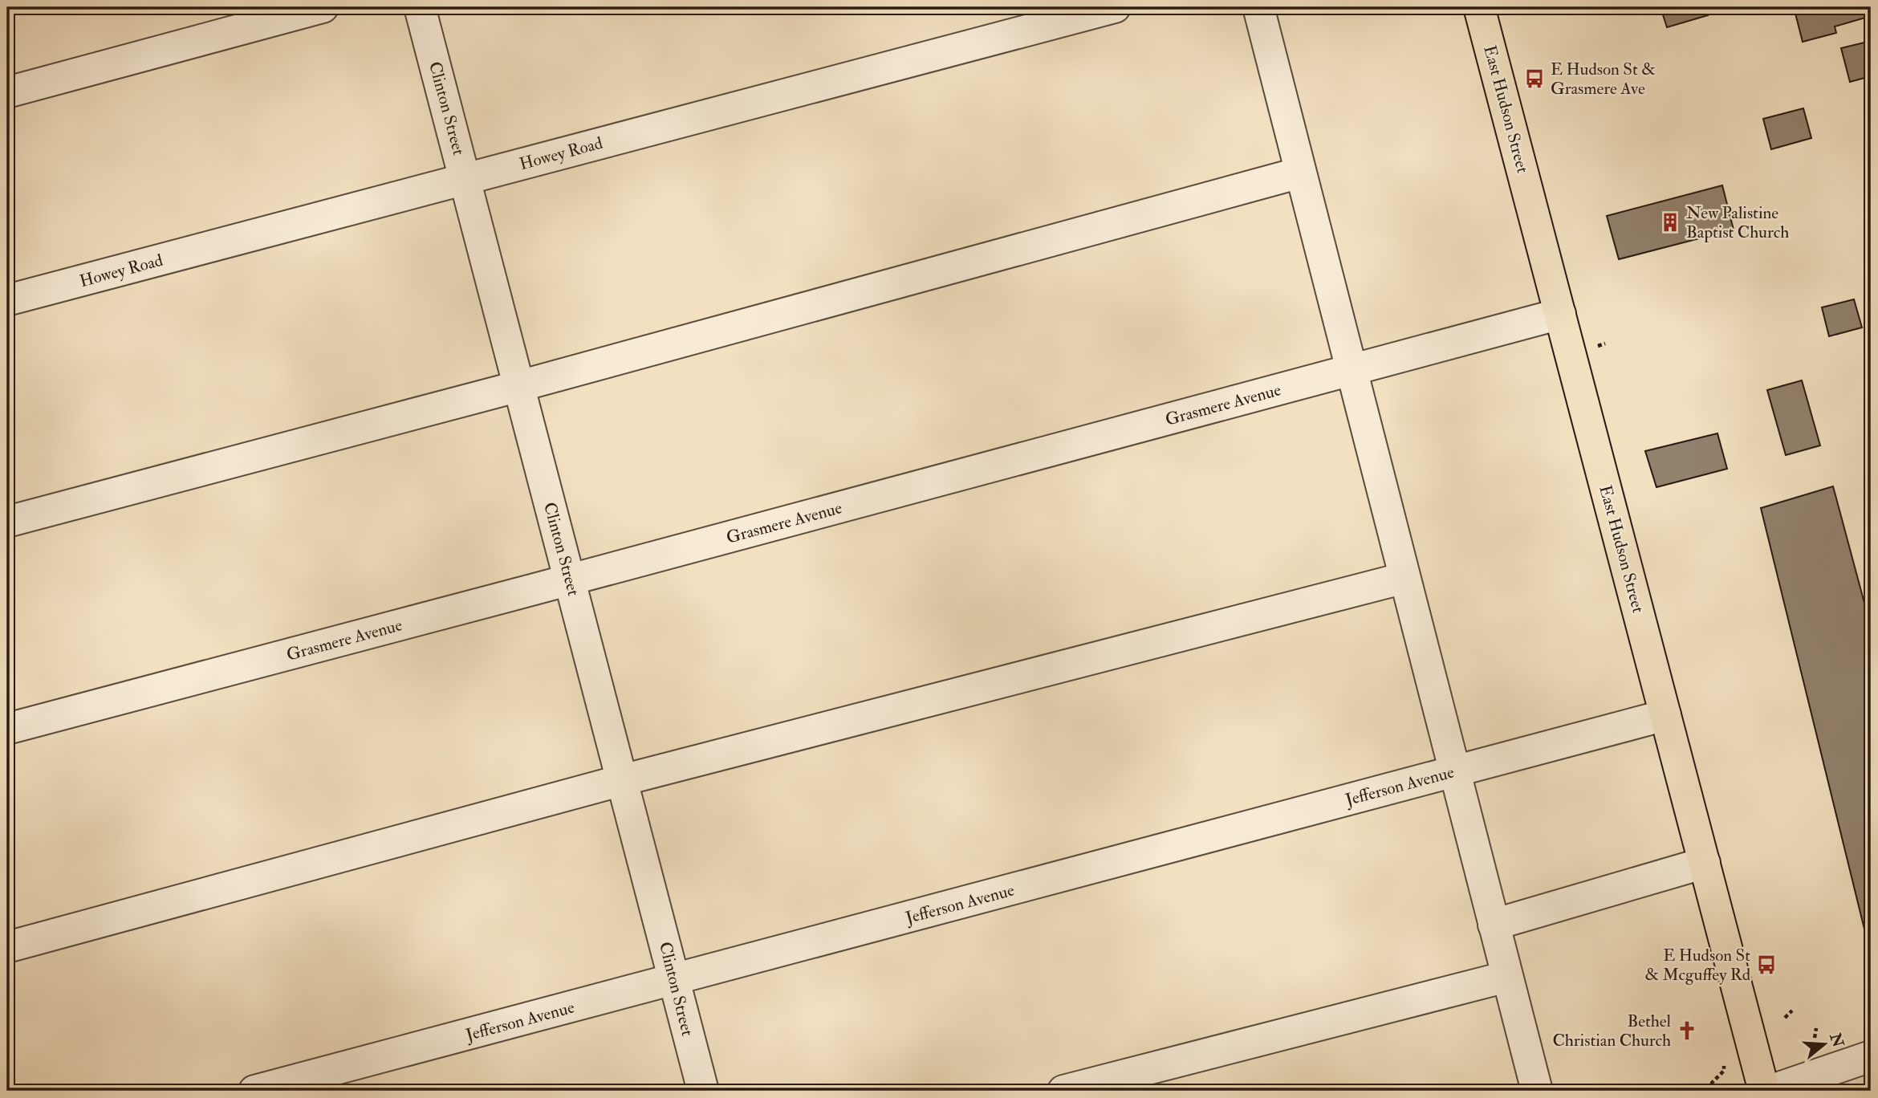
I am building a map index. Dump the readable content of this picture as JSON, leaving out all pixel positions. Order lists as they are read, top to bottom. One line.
{"streets":{"main road":["East Hudson Street"],"street":["Clinton Street","Howey Road","Grasmere Avenue","Jefferson Avenue"]},"crossings":[["Clinton Street","Howey Road"],["Clinton Street","Grasmere Avenue"],["Clinton Street","Jefferson Avenue"],["East Hudson Street","Grasmere Avenue"],["East Hudson Street","Jefferson Avenue"]],"places":{"bus stop":["E Hudson St & Grasmere Ave","E Hudson St & Mcguffey Rd"],"building":["New Palistine Baptist Church"],"church":["Bethel Christian Church"]},"north":"right"}
